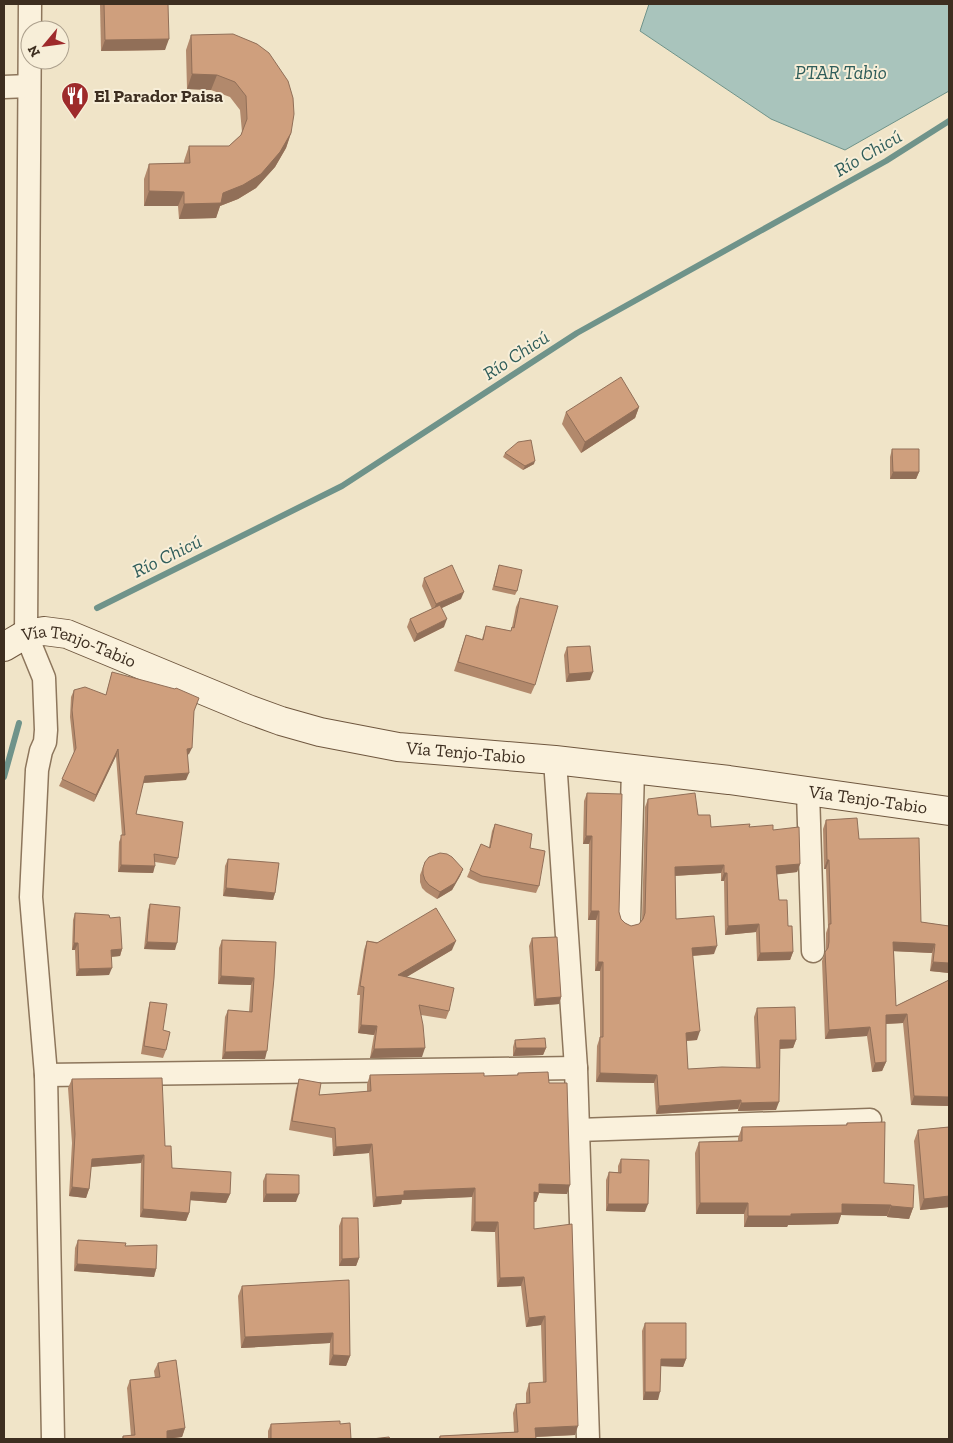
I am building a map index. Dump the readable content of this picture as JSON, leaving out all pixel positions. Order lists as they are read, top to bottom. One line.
{"streets":{"main road":["Vía Tenjo-Tabio"]},"water":["PTAR Tabio","Río Chicú"],"places":{"restaurant":["El Parador Paisa"]},"north":"bottom left"}
